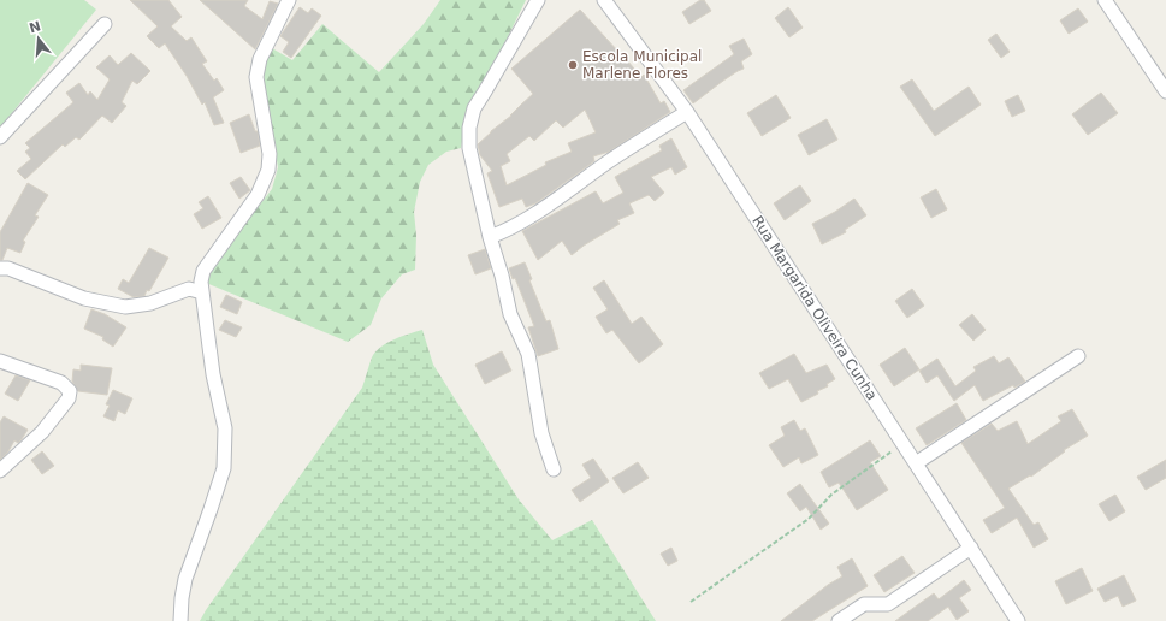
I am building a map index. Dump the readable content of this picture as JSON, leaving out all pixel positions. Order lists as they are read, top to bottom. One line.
{"streets":{"street":["Rua Margarida Oliveira Cunha"]},"places":["Escola Municipal Marlene Flores"],"north":"top"}
